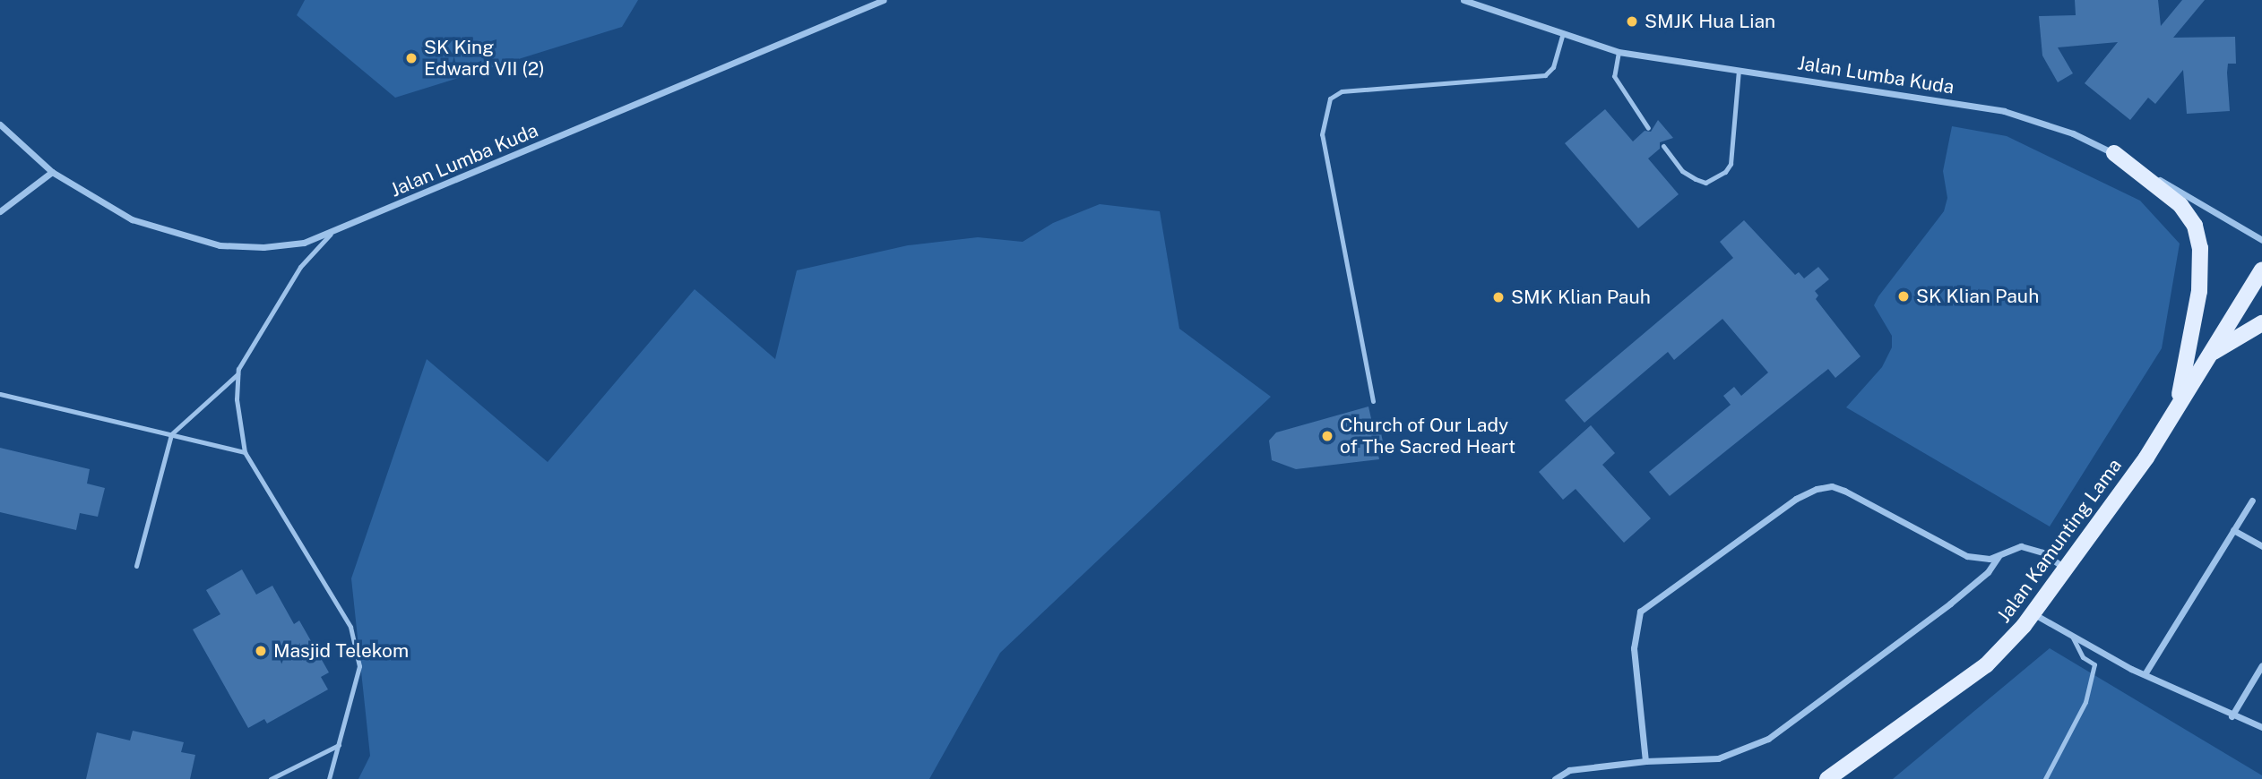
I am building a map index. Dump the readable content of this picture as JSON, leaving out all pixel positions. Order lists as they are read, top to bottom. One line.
{"streets":{"main road":["Jalan Kamunting Lama"],"street":["Jalan Lumba Kuda"]},"places":["SMJK Hua Lian","SK King Edward VII (2)","SK Klian Pauh","SMK Klian Pauh","Church of Our Lady of The Sacred Heart","Masjid Telekom"]}
